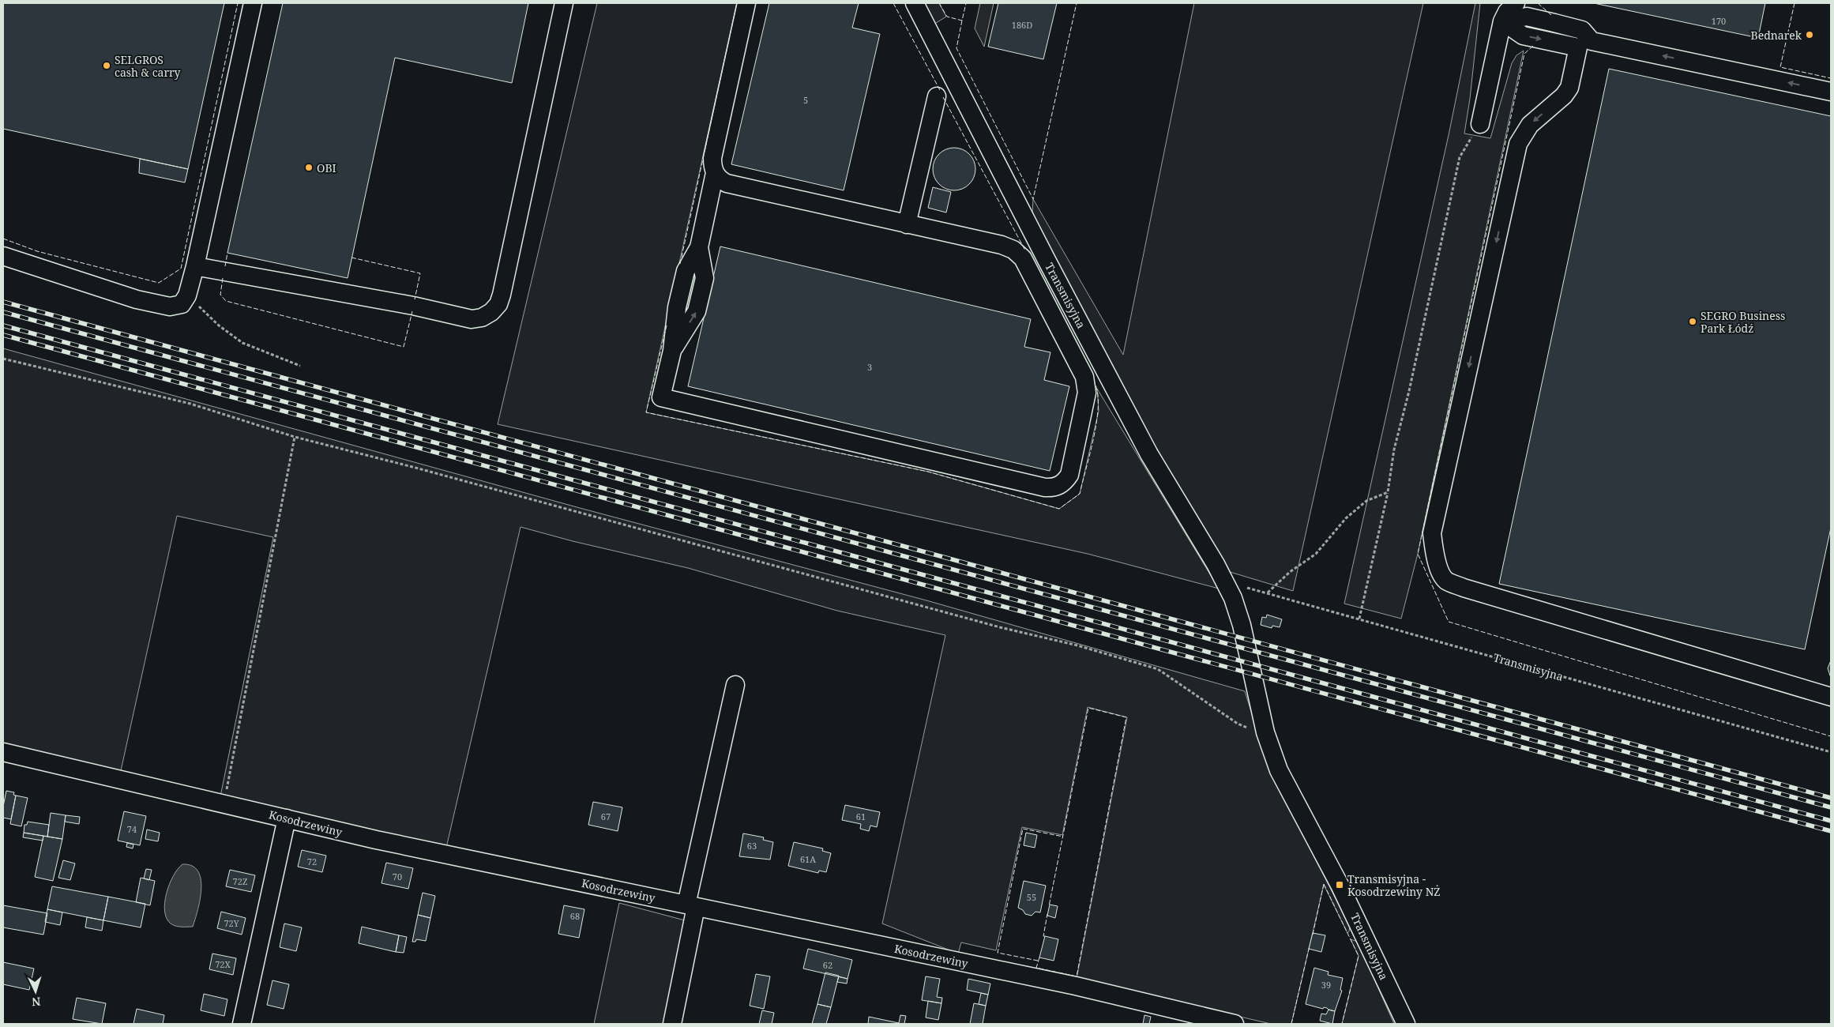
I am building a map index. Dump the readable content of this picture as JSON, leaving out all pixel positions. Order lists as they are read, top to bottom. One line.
{"streets":{"street":["Transmisyjna","Kosodrzewiny"]},"places":{"other":["Bednarek","SELGROS cash & carry","OBI","SEGRO Business Park Łódź"],"transit":["Transmisyjna - Kosodrzewiny NŻ"]},"house_numbers":["170","186D","5","3","67","61","74","63","61A","72","70","72Z","55","68","72Y","72X","62","39"],"north":"bottom"}
